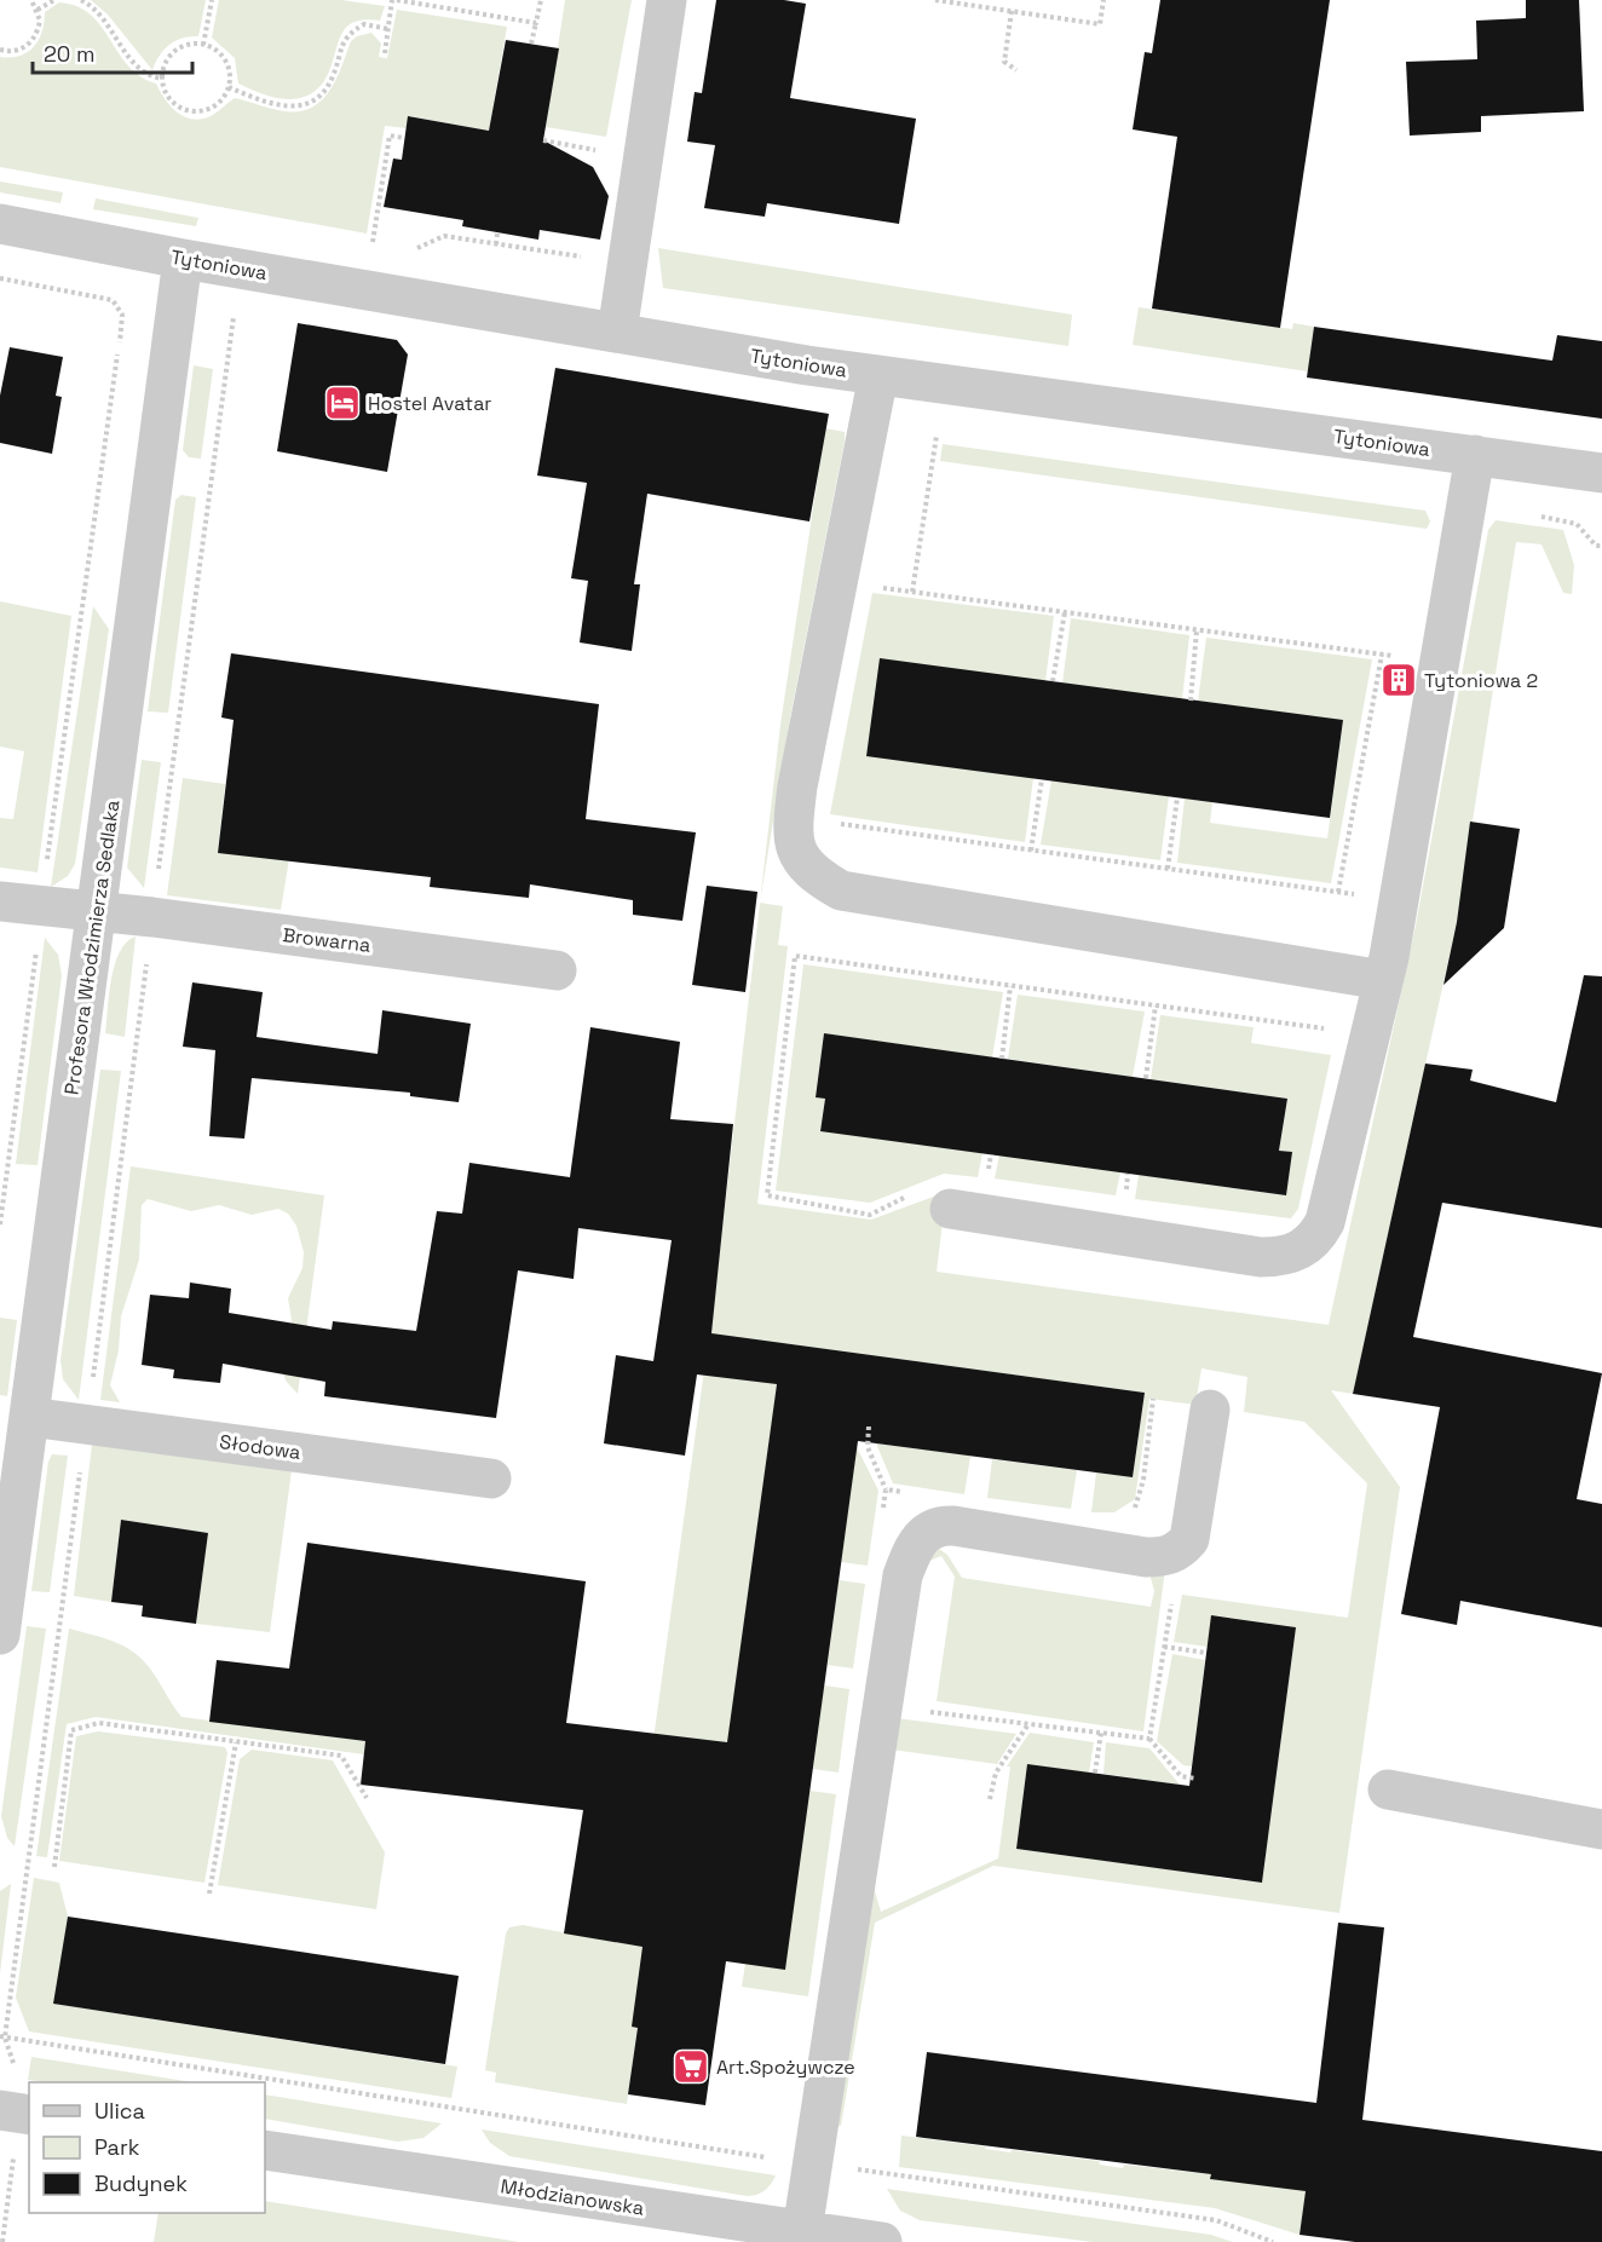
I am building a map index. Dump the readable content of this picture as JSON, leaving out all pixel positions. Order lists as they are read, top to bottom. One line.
{"streets":{"street":["Tytoniowa","Browarna","Profesora Włodzimierza Sedlaka","Słodowa","Młodzianowska"]},"crossings":[["Tytoniowa","Profesora Włodzimierza Sedlaka"],["Browarna","Profesora Włodzimierza Sedlaka"],["Profesora Włodzimierza Sedlaka","Słodowa"]],"places":{"hotel":["Hostel Avatar"],"building":["Tytoniowa 2"],"supermarket":["Art.Spożywcze"]},"legend":["Ulica","Park","Budynek"],"scale_bar":"20 m"}
